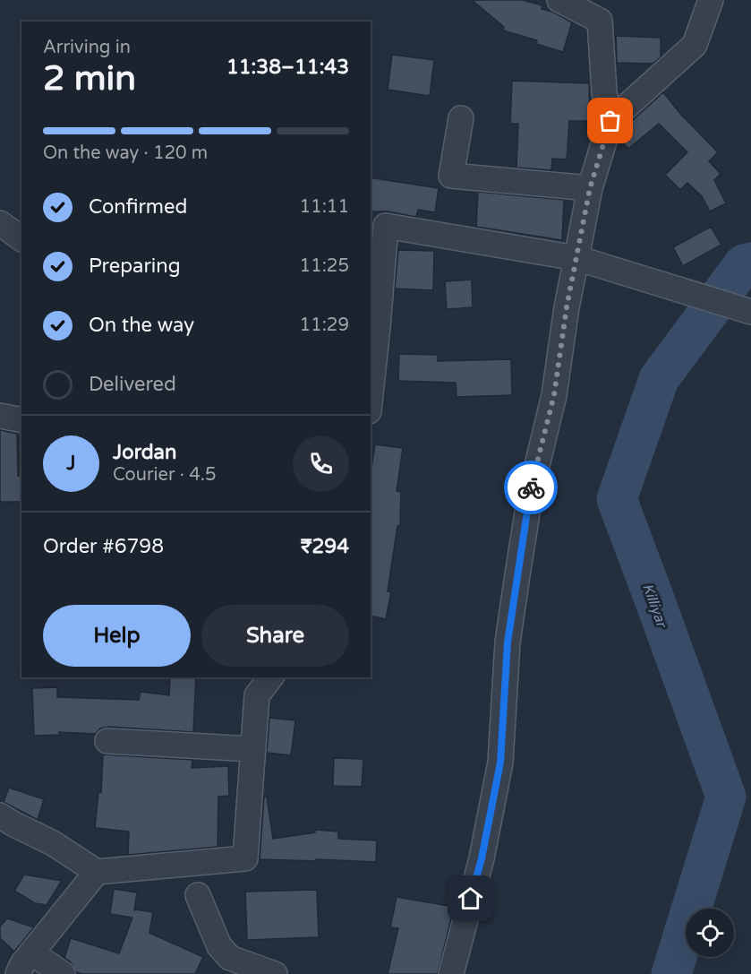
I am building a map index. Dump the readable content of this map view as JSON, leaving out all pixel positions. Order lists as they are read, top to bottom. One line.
{"water":["Killiyar"],"page":{"heading":["2 min","Arriving in","11:38–11:43"],"panel":["Jordan","Courier · 4.5","Order #6798","₹294"],"bar":"On the way · 120 m","list":[["Confirmed","11:11"],["Preparing","11:25"],["On the way","11:29"],"Delivered"],"round":"J","buttons":["Help","Share"]}}
